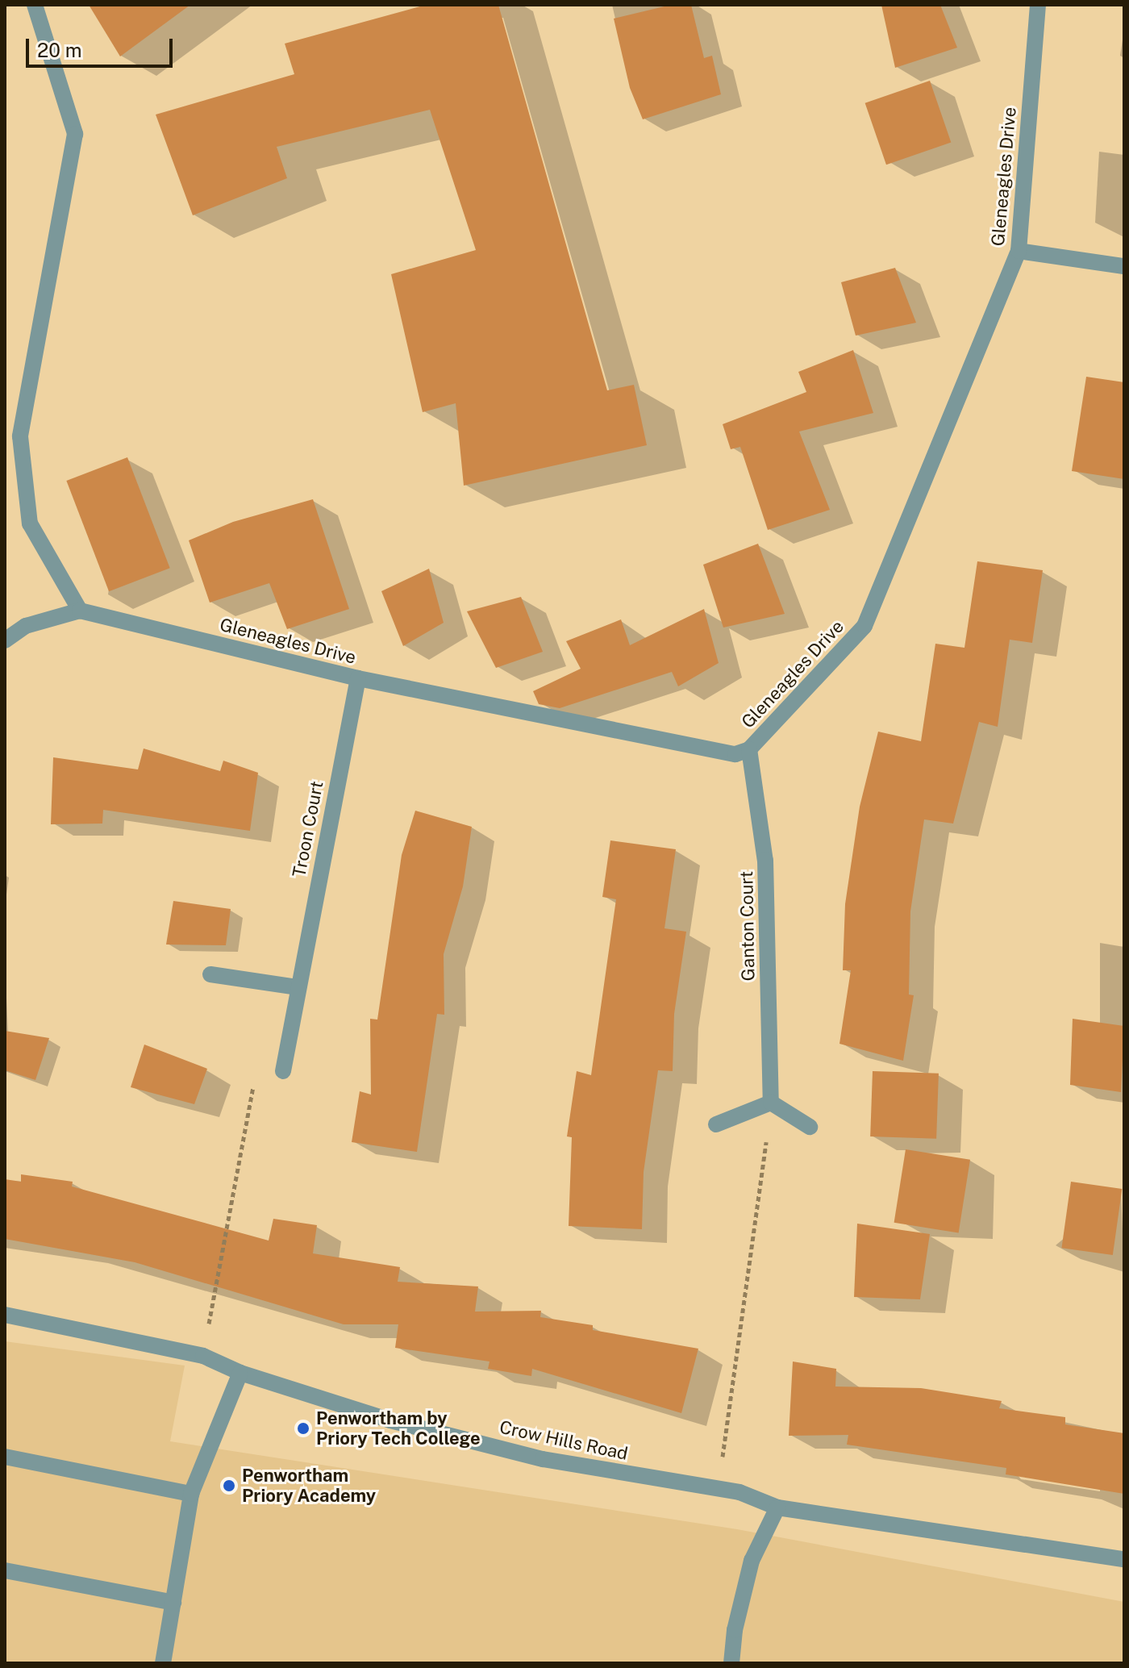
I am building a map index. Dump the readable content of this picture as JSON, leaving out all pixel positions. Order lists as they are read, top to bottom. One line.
{"streets":{"street":["Gleneagles Drive","Troon Court","Ganton Court","Crow Hills Road"]},"crossings":[["Gleneagles Drive","Troon Court"],["Gleneagles Drive","Ganton Court"]],"places":["Penwortham by Priory Tech College","Penwortham Priory Academy"],"scale_bar":"20 m"}
